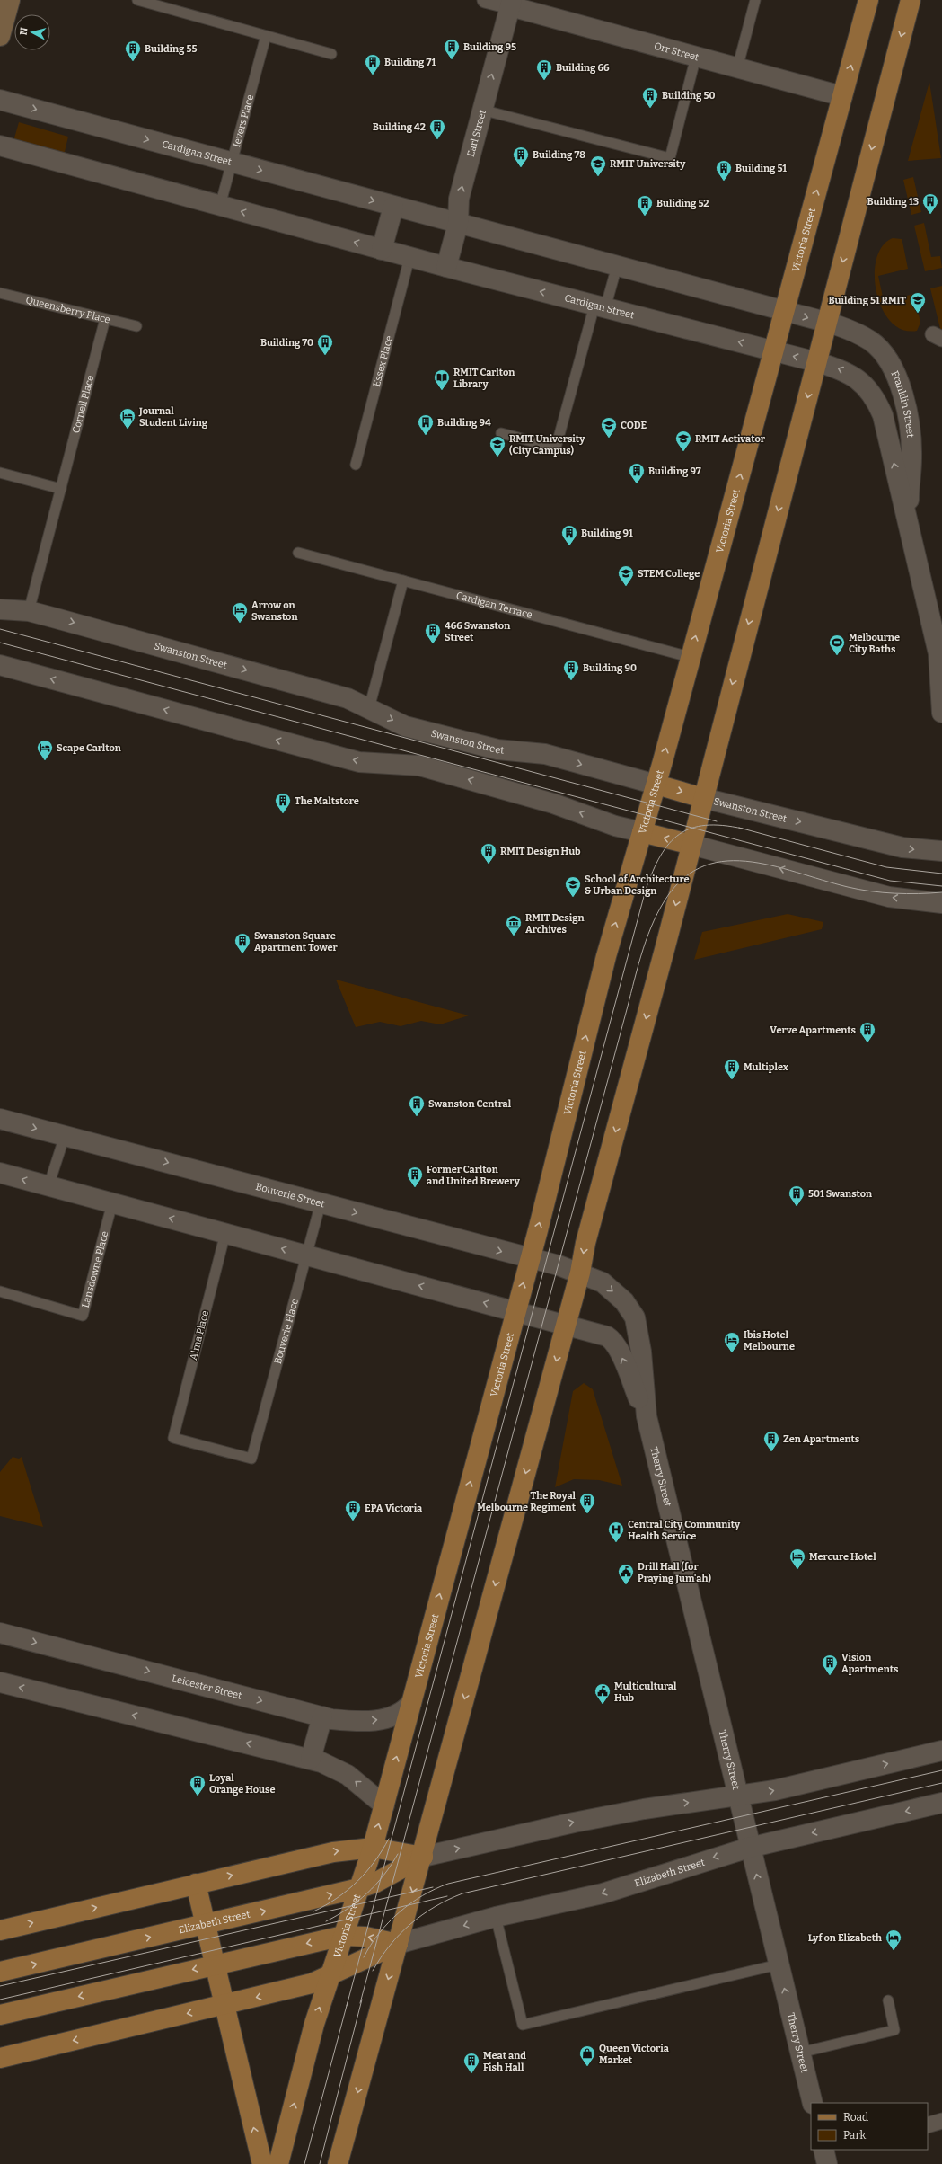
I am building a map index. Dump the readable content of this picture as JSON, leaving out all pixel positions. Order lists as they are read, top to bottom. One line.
{"streets":{"main road":["Victoria Street","Swanston Street","Elizabeth Street"],"street":["Orr Street","Earl Street","Cardigan Street","Franklin Street","Bouverie Street","Therry Street","Leicester Street"],"lane":["Ievers Place","Queensberry Place","Essex Place","Cornell Place","Cardigan Terrace","Lansdowne Place","Bouverie Place","Alma Place"]},"crossings":[["Orr Street","Earl Street"],["Orr Street","Victoria Street"],["Ievers Place","Cardigan Street"],["Earl Street","Cardigan Street"],["Cardigan Street","Victoria Street"],["Cardigan Street","Essex Place"],["Cardigan Street","Franklin Street"],["Victoria Street","Cardigan Terrace"],["Victoria Street","Swanston Street"],["Victoria Street","Bouverie Street"],["Victoria Street","Leicester Street"],["Victoria Street","Elizabeth Street"],["Queensberry Place","Cornell Place"],["Cornell Place","Swanston Street"],["Bouverie Street","Bouverie Place"],["Bouverie Street","Therry Street"],["Bouverie Place","Alma Place"],["Therry Street","Elizabeth Street"]],"one_way":["Earl Street","Swanston Street"],"places":{"building":["Building 95","Building 55","Building 71","Building 66","Building 50","Building 42","Building 78","Building 51","Building 13","Buliding 52","Building 70","Building 94","Building 97","Building 91","466 Swanston Street","Building 90","The Maltstore","RMIT Design Hub","Swanston Square Apartment Tower","Verve Apartments","Multiplex","Swanston Central","Former Carlton and United Brewery","501 Swanston","Zen Apartments","The Royal Melbourne Regiment","EPA Victoria","Vision Apartments","Loyal Orange House","Meat and Fish Hall"],"school or university":["RMIT University","Building 51 RMIT","CODE","RMIT Activator","RMIT University (City Campus)","STEM College","School of Architecture & Urban Design"],"library":["RMIT Carlton Library"],"hotel":["Journal Student Living","Arrow on Swanston","Scape Carlton","Ibis Hotel Melbourne","Mercure Hotel","Lyf on Elizabeth"],"sports":["Melbourne City Baths"],"museum":["RMIT Design Archives"],"hospital":["Central City Community Health Service"],"public building":["Drill Hall (for Praying Jum'ah)","Multicultural Hub"],"shop":["Queen Victoria Market"]},"legend":["Road","Park"],"north":"left"}
